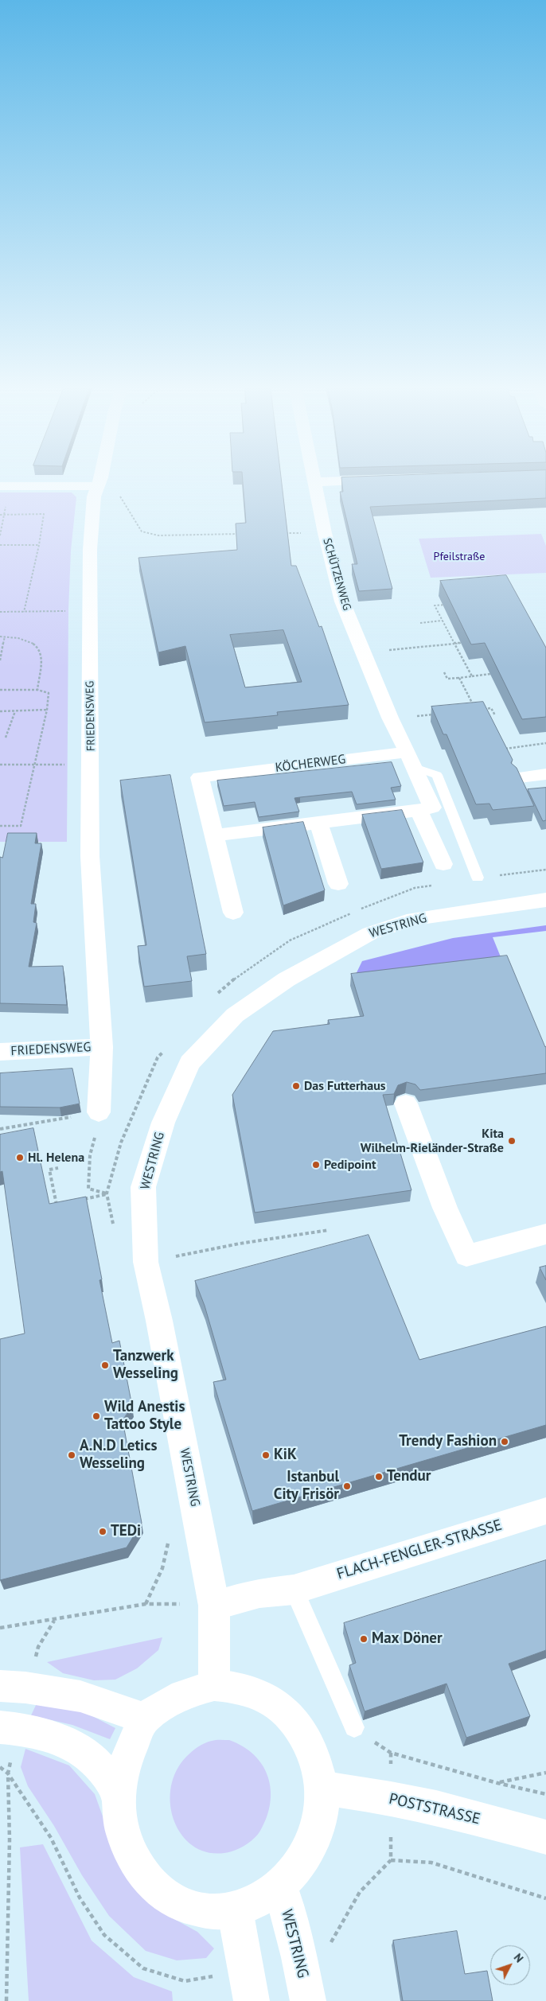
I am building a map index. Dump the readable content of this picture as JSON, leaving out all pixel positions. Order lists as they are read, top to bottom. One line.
{"streets":{"street":["SCHÜTZENWEG","FRIEDENSWEG","KÖCHERWEG","WESTRING","FLACH-FENGLER-STRASSE","POSTSTRASSE"]},"crossings":[["SCHÜTZENWEG","KÖCHERWEG"],["WESTRING","FLACH-FENGLER-STRASSE"],["WESTRING","POSTSTRASSE"]],"parks":["Pfeilstraße"],"places":["Das Futterhaus","Kita Wilhelm-Rieländer-Straße","Hl. Helena","Pedipoint","Tanzwerk Wesseling","Wild Anestis Tattoo Style","Trendy Fashion","A.N.D Letics Wesseling","KiK","Tendur","Istanbul City Frisör","TEDi","Max Döner"],"north":"top right"}
